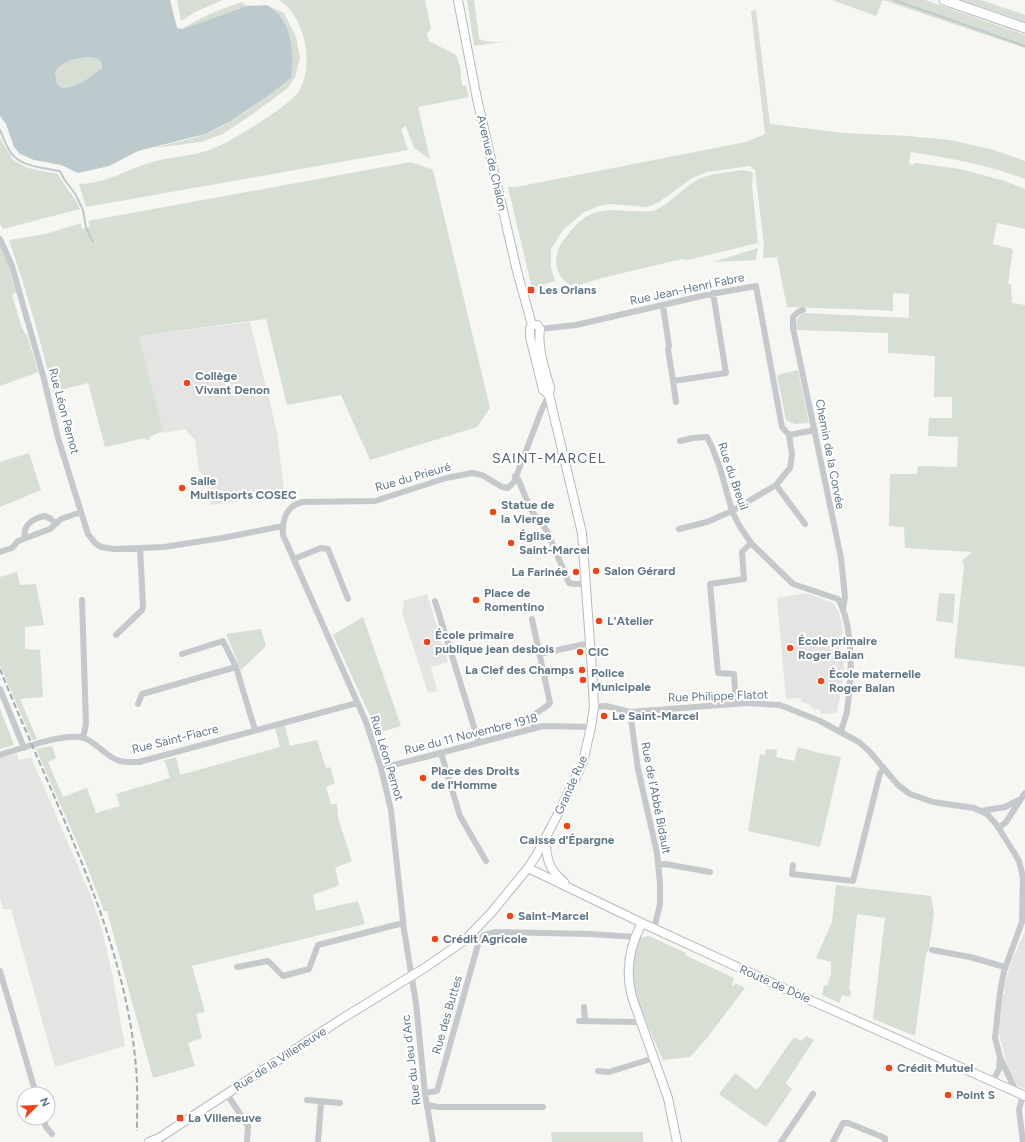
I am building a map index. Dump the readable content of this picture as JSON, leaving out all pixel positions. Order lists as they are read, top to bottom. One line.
{"streets":{"main road":["Avenue de Chalon","Grande Rue","Route de Dole","Rue de la Villeneuve"],"street":["Rue Jean-Henri Fabre","Rue Léon Pernot","Chemin de la Corvée","Rue du Breuil","Rue du Prieuré","Rue Philippe Flatot","Rue du 11 Novembre 1918","Rue Saint-Fiacre","Rue de l'Abbé Bidault","Rue des Buttes","Rue du Jeu d'Arc"]},"crossings":[["Avenue de Chalon","Rue Jean-Henri Fabre"],["Avenue de Chalon","Grande Rue"],["Rue Jean-Henri Fabre","Grande Rue"],["Rue Léon Pernot","Rue du Prieuré"],["Rue Léon Pernot","Rue du 11 Novembre 1918"],["Rue Léon Pernot","Rue Saint-Fiacre"],["Rue Léon Pernot","Grande Rue"],["Rue Léon Pernot","Rue de la Villeneuve"],["Rue Léon Pernot","Rue du Jeu d'Arc"],["Chemin de la Corvée","Rue du Breuil"],["Rue Philippe Flatot","Grande Rue"],["Rue Philippe Flatot","Rue de l'Abbé Bidault"],["Rue Philippe Flatot","Route de Dole"],["Rue du 11 Novembre 1918","Grande Rue"],["Grande Rue","Route de Dole"],["Grande Rue","Rue de la Villeneuve"],["Grande Rue","Rue du Jeu d'Arc"],["Rue de l'Abbé Bidault","Route de Dole"],["Rue des Buttes","Rue du Jeu d'Arc"],["Rue de la Villeneuve","Rue du Jeu d'Arc"]],"districts":["SAINT-MARCEL"],"places":{"transit":["Les Orlans","La Villeneuve"],"other":["Collège Vivant Denon","Salle Multisports COSEC","Statue de la Vierge","Église Saint-Marcel","Salon Gérard","La Farinée","Place de Romentino","L'Atelier","École primaire publique jean desbois","École primaire Roger Balan","CIC","La Clef des Champs","Police Municipale","École maternelle Roger Balan","Le Saint-Marcel","Place des Droits de l'Homme","Caisse d'Épargne","Saint-Marcel","Crédit Agricole","Crédit Mutuel","Point S"]},"north":"top right"}
